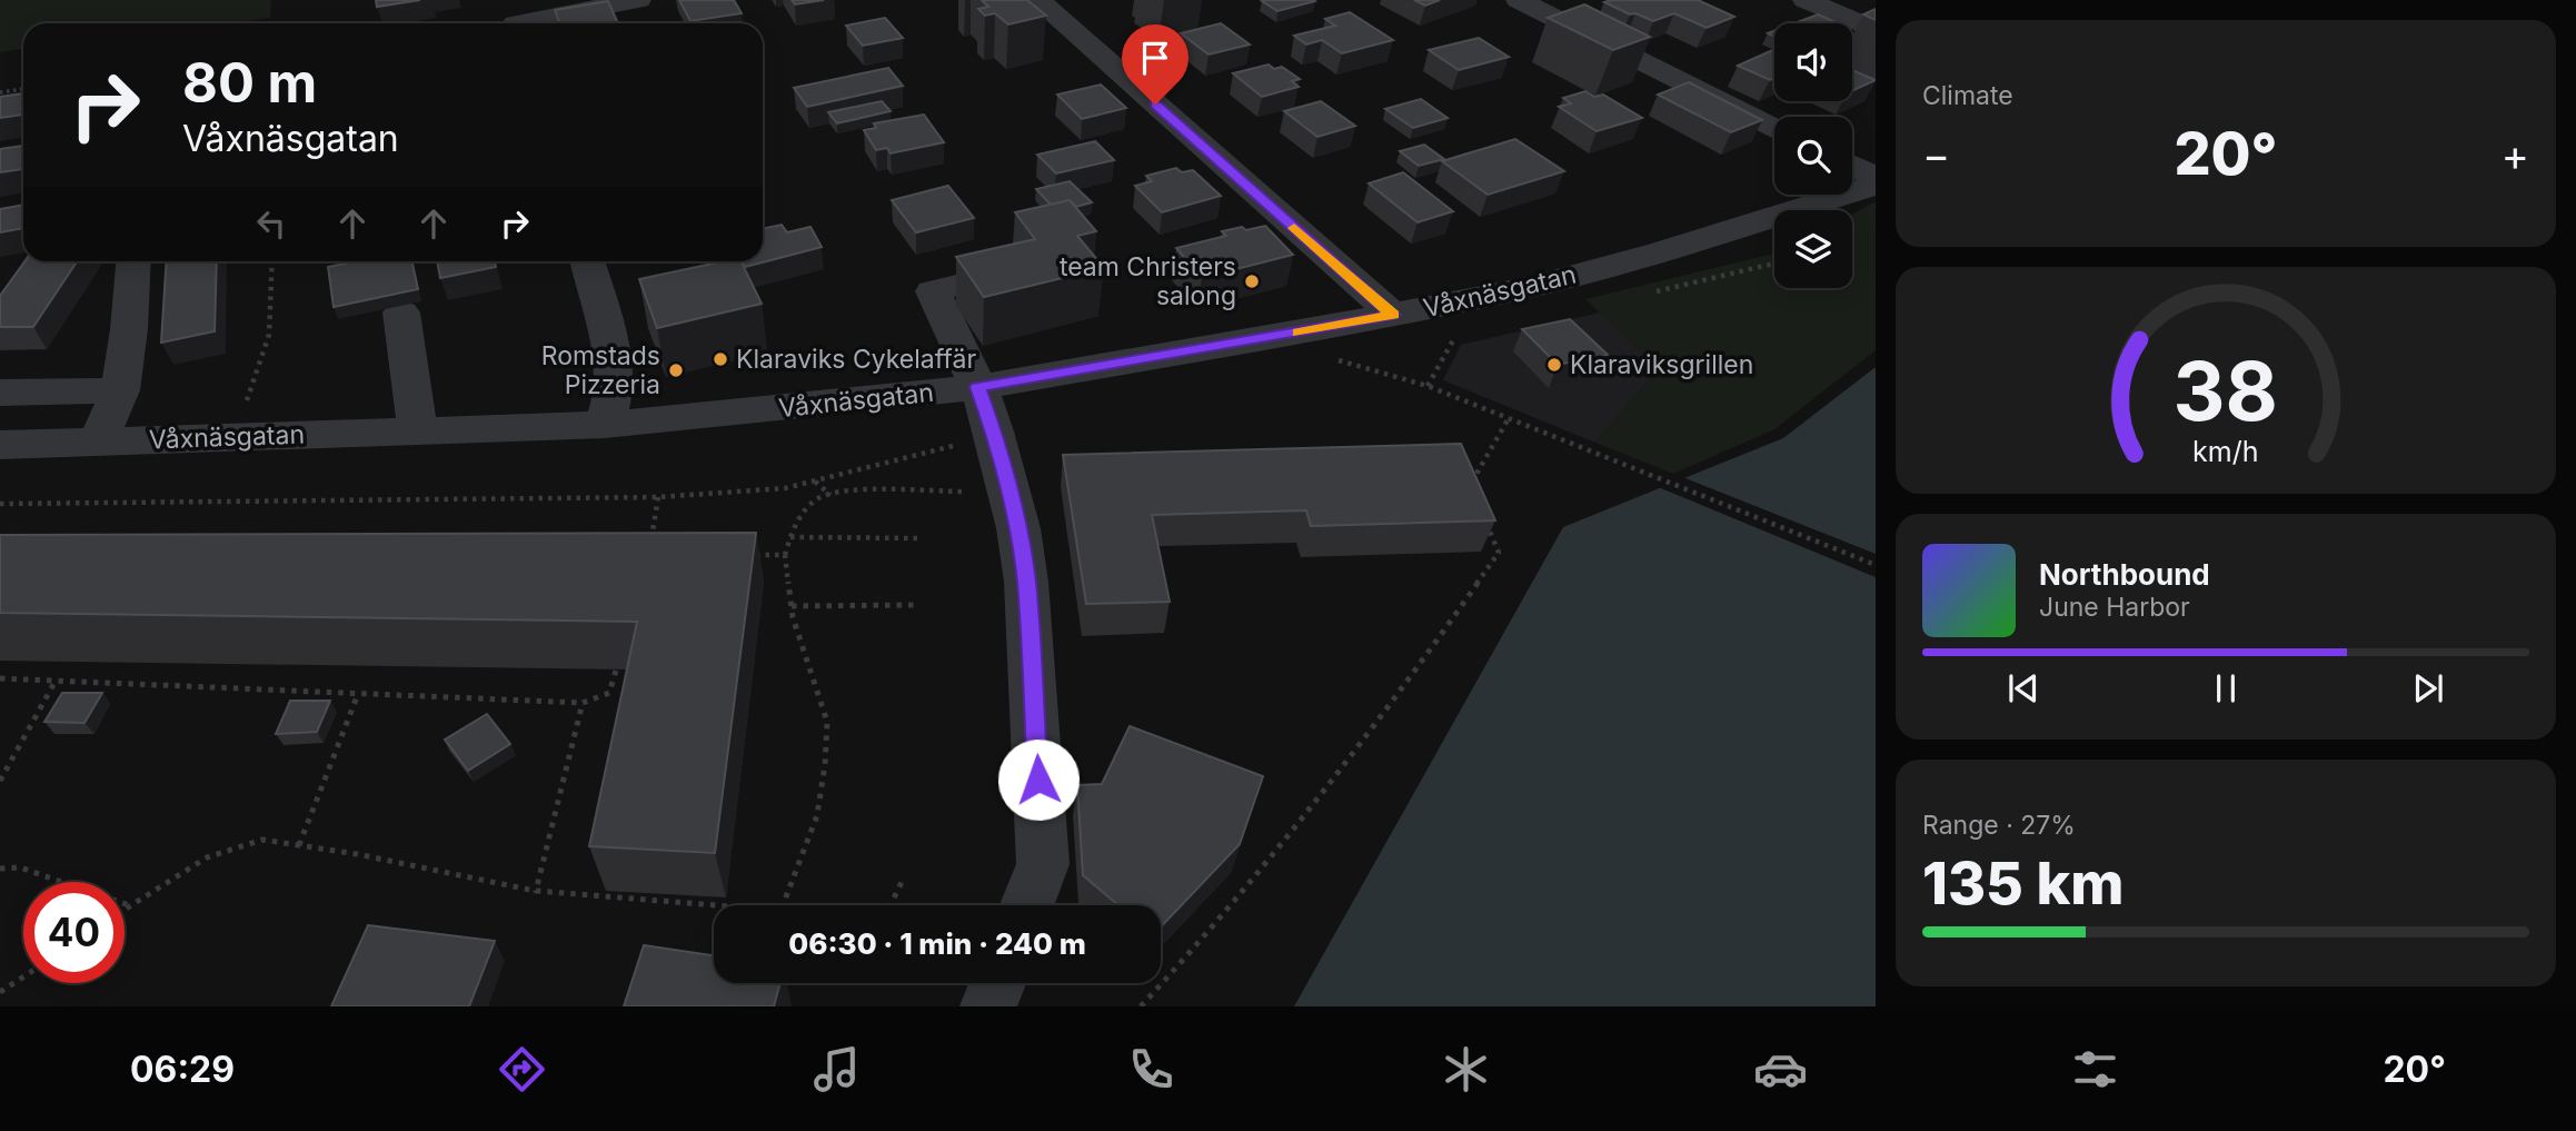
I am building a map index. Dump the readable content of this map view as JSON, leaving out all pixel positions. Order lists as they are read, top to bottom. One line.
{"streets":{"street":["Våxnäsgatan"]},"places":["team Christers salong","Klaraviks Cykelaffär","Klaraviksgrillen","Romstads Pizzeria"],"page":{"tile":["Climate",["Range · 27%","135 km"]],"turn":["80 m","Våxnäsgatan"],"heat":["−","20°","+"],"song":["Northbound","June Harbor"],"limit":"40","trip":"06:30 · 1 min · 240 m","tabs":["06:29","20°"],"gauge":["38","km/h"]}}
